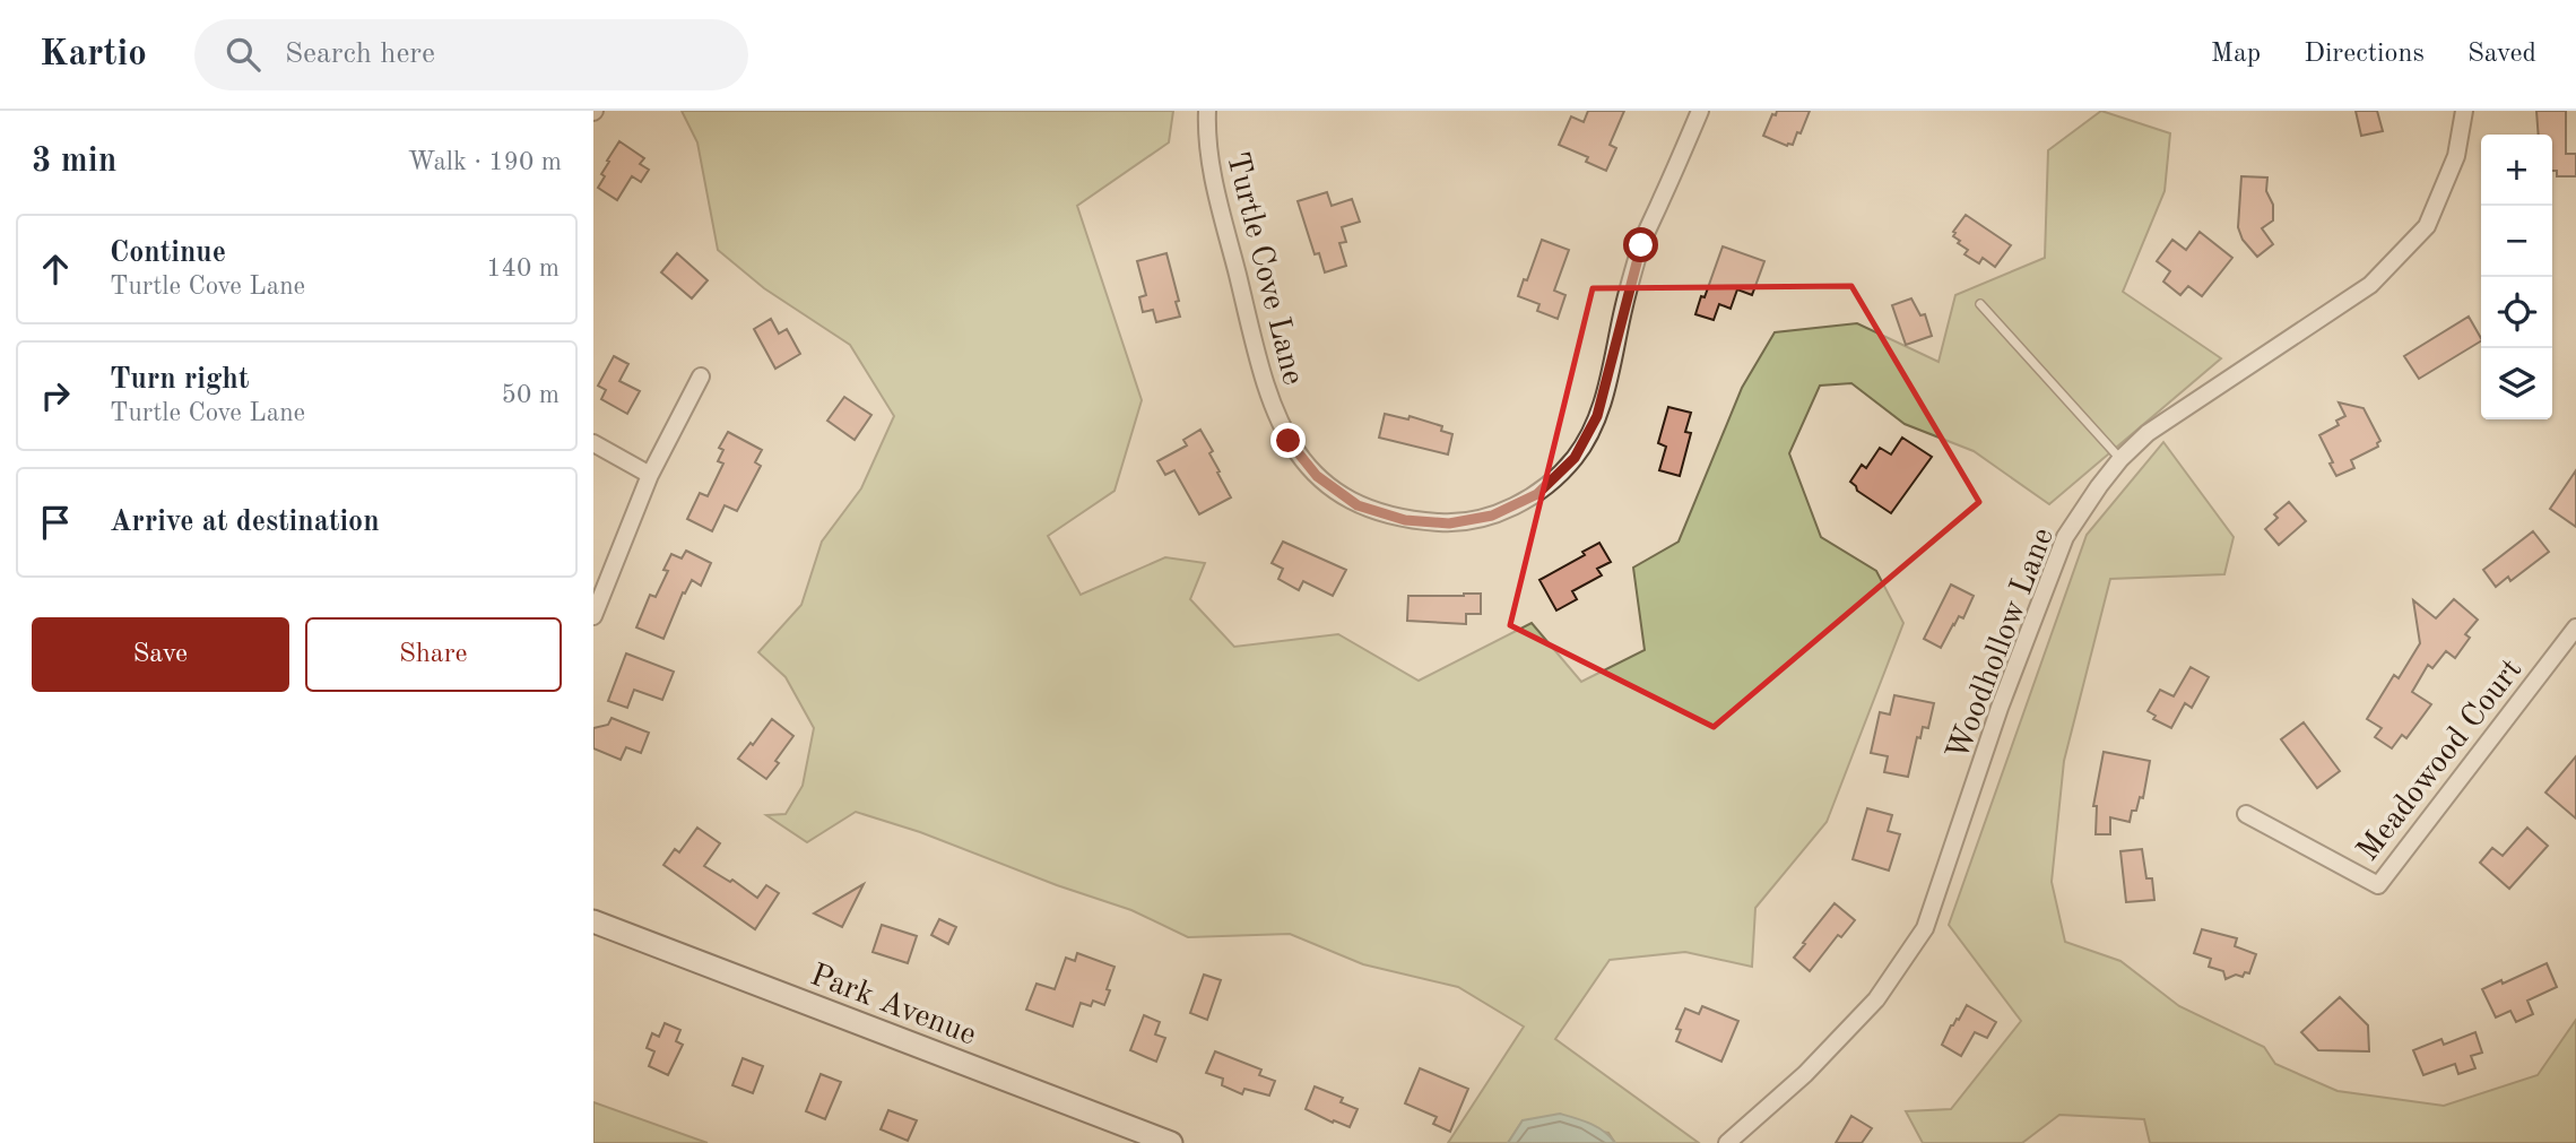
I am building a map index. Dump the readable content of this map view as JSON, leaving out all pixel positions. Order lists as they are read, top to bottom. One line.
{"streets":{"main road":["Park Avenue"],"street":["Turtle Cove Lane","Woodhollow Lane","Meadowood Court"]},"page":{"header":"Kartio","search":"Search here","nav":["Map","Directions","Saved"],"heading":["3 min","Walk · 190 m"],"map_buttons":["+","−"],"list":[["Continue","Turtle Cove Lane","140 m"],["Turn right","Turtle Cove Lane","50 m"],"Arrive at destination"],"buttons":["Save","Share"]}}
